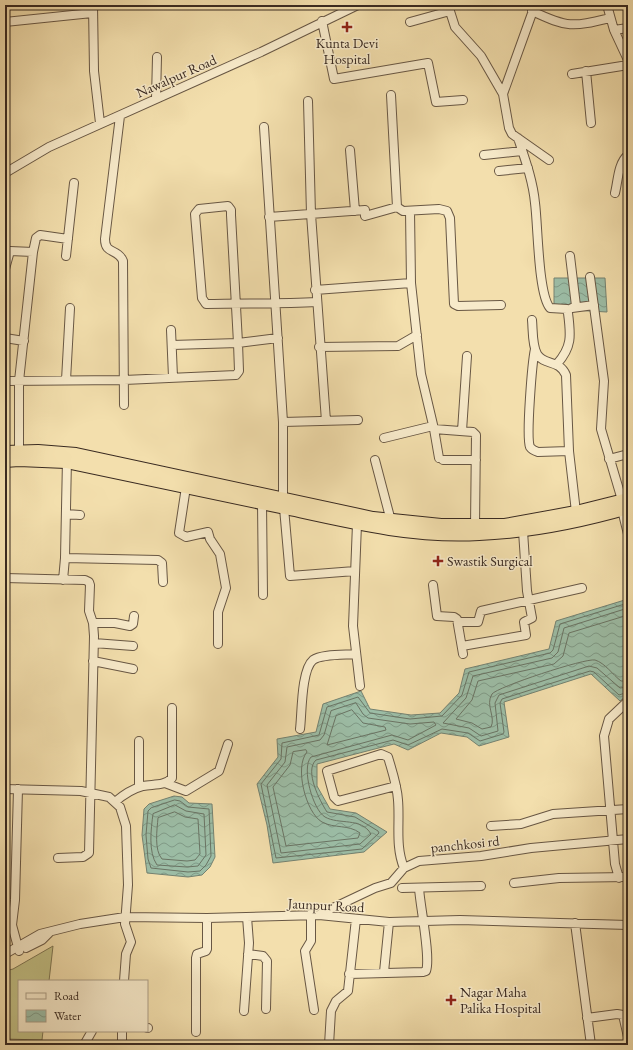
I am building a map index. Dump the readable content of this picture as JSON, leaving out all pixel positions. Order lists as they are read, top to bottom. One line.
{"streets":{"street":["Nawalpur Road","panchkosi rd","Jaunpur Road"]},"crossings":[["panchkosi rd","Jaunpur Road"]],"places":{"health":["Kunta Devi Hospital","Swastik Surgical","Nagar Maha Palika Hospital"]},"legend":["Road","Water"]}
